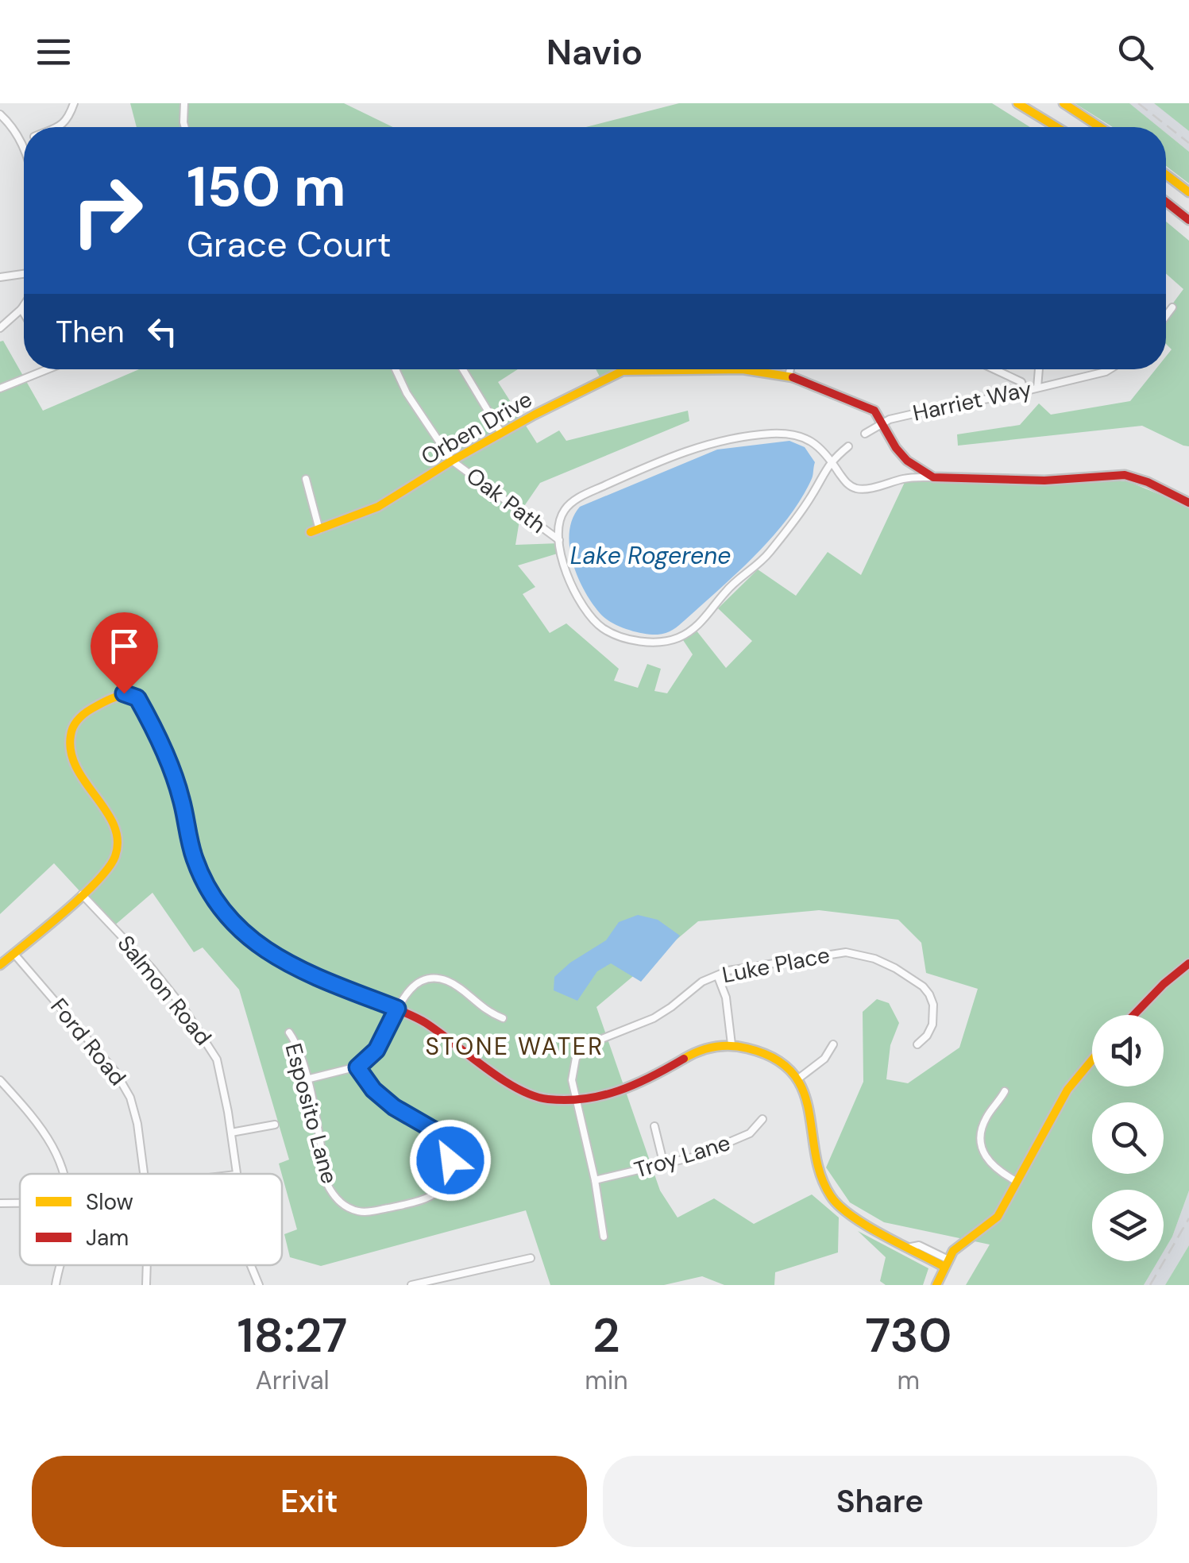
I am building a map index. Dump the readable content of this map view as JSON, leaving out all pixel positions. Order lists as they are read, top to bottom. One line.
{"streets":{"main road":["Orben Drive"],"street":["Harriet Way","Oak Path","Luke Place","Salmon Road","Ford Road","Esposito Lane","Troy Lane"]},"crossings":[["Harriet Way","Orben Drive"],["Orben Drive","Oak Path"],["Luke Place","Troy Lane"]],"districts":["STONE WATER"],"water":["Lake Rogerene"],"legend":["Slow","Jam"],"page":{"header":"Navio","turn":["150 m","Grace Court"],"then":"Then","eta":["18:27","Arrival","2","min","730","m"],"buttons":["Exit","Share"]}}
